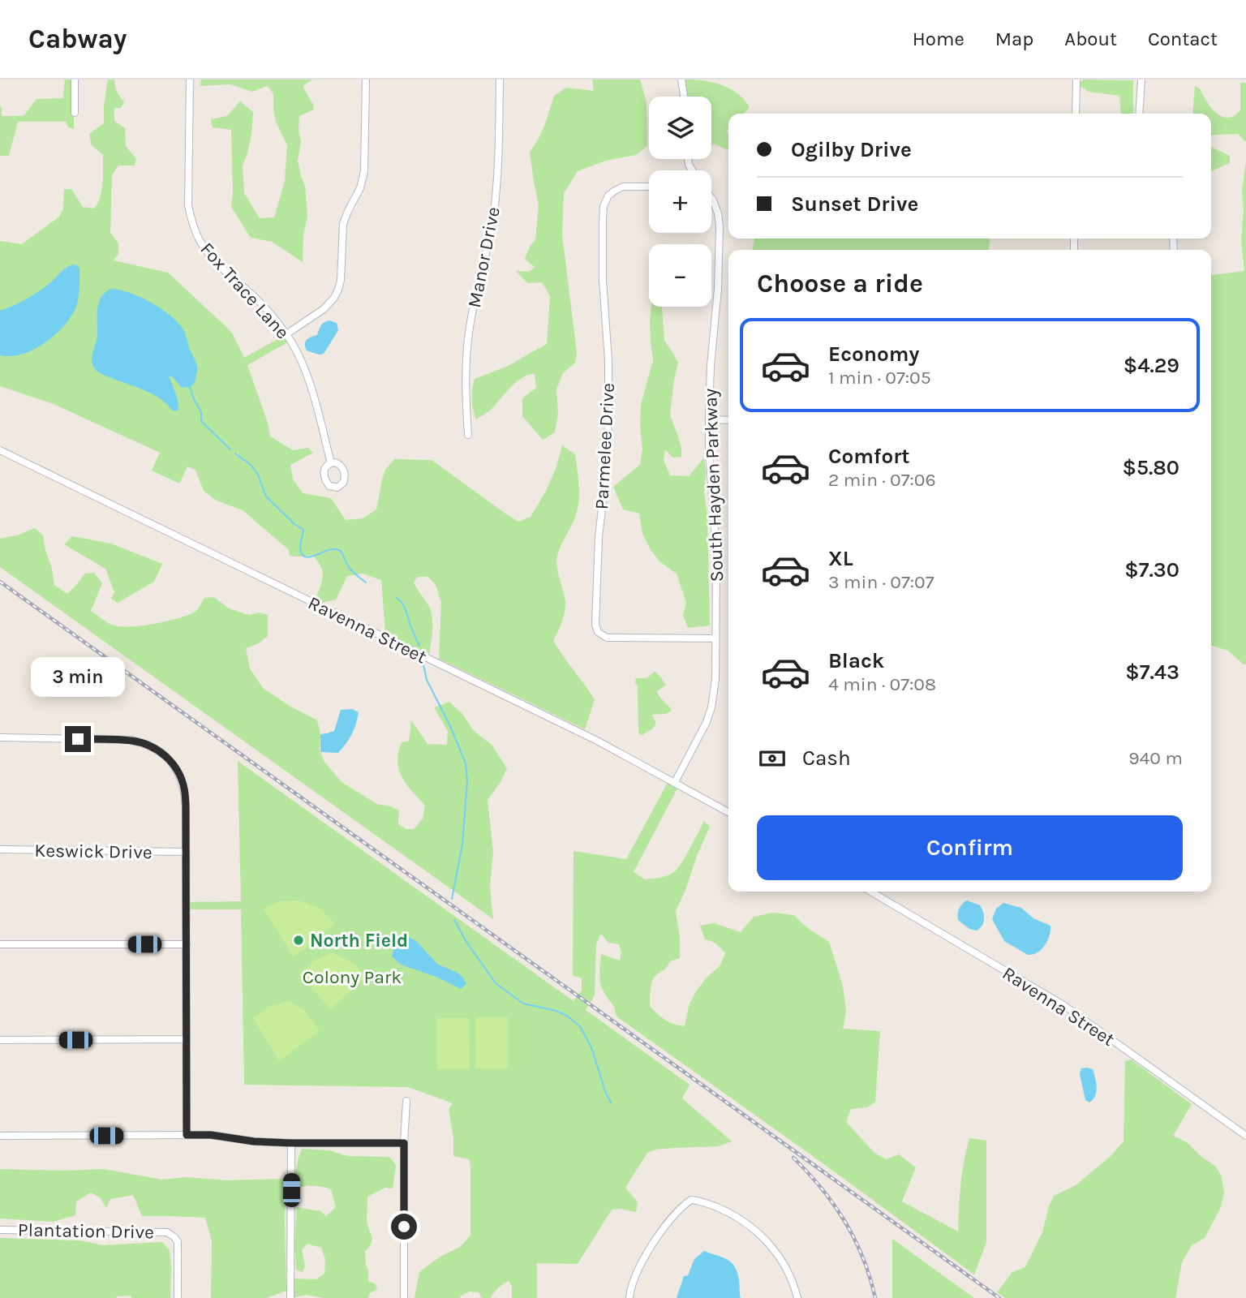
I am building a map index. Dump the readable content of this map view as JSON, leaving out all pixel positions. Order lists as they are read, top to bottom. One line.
{"streets":{"street":["Manor Drive","Fox Trace Lane","Parmelee Drive","South Hayden Parkway","Ravenna Street","Keswick Drive","Plantation Drive"]},"crossings":[["Parmelee Drive","South Hayden Parkway"],["South Hayden Parkway","Ravenna Street"]],"parks":["Colony Park"],"places":["North Field"],"page":{"header":"Cabway","nav":["Home","Map","About","Contact"],"map_buttons":["+","−"],"banner":["Ogilby Drive","Sunset Drive"],"heading":"Choose a ride","list":[{"name":"Economy","note":"1 min · 07:05","value":"$4.29"},{"name":"Comfort","note":"2 min · 07:06","value":"$5.80"},{"name":"XL","note":"3 min · 07:07","value":"$7.30"},{"name":"Black","note":"4 min · 07:08","value":"$7.43"}],"bubble":"3 min","pay":["Cash","940 m"],"buttons":"Confirm"}}
